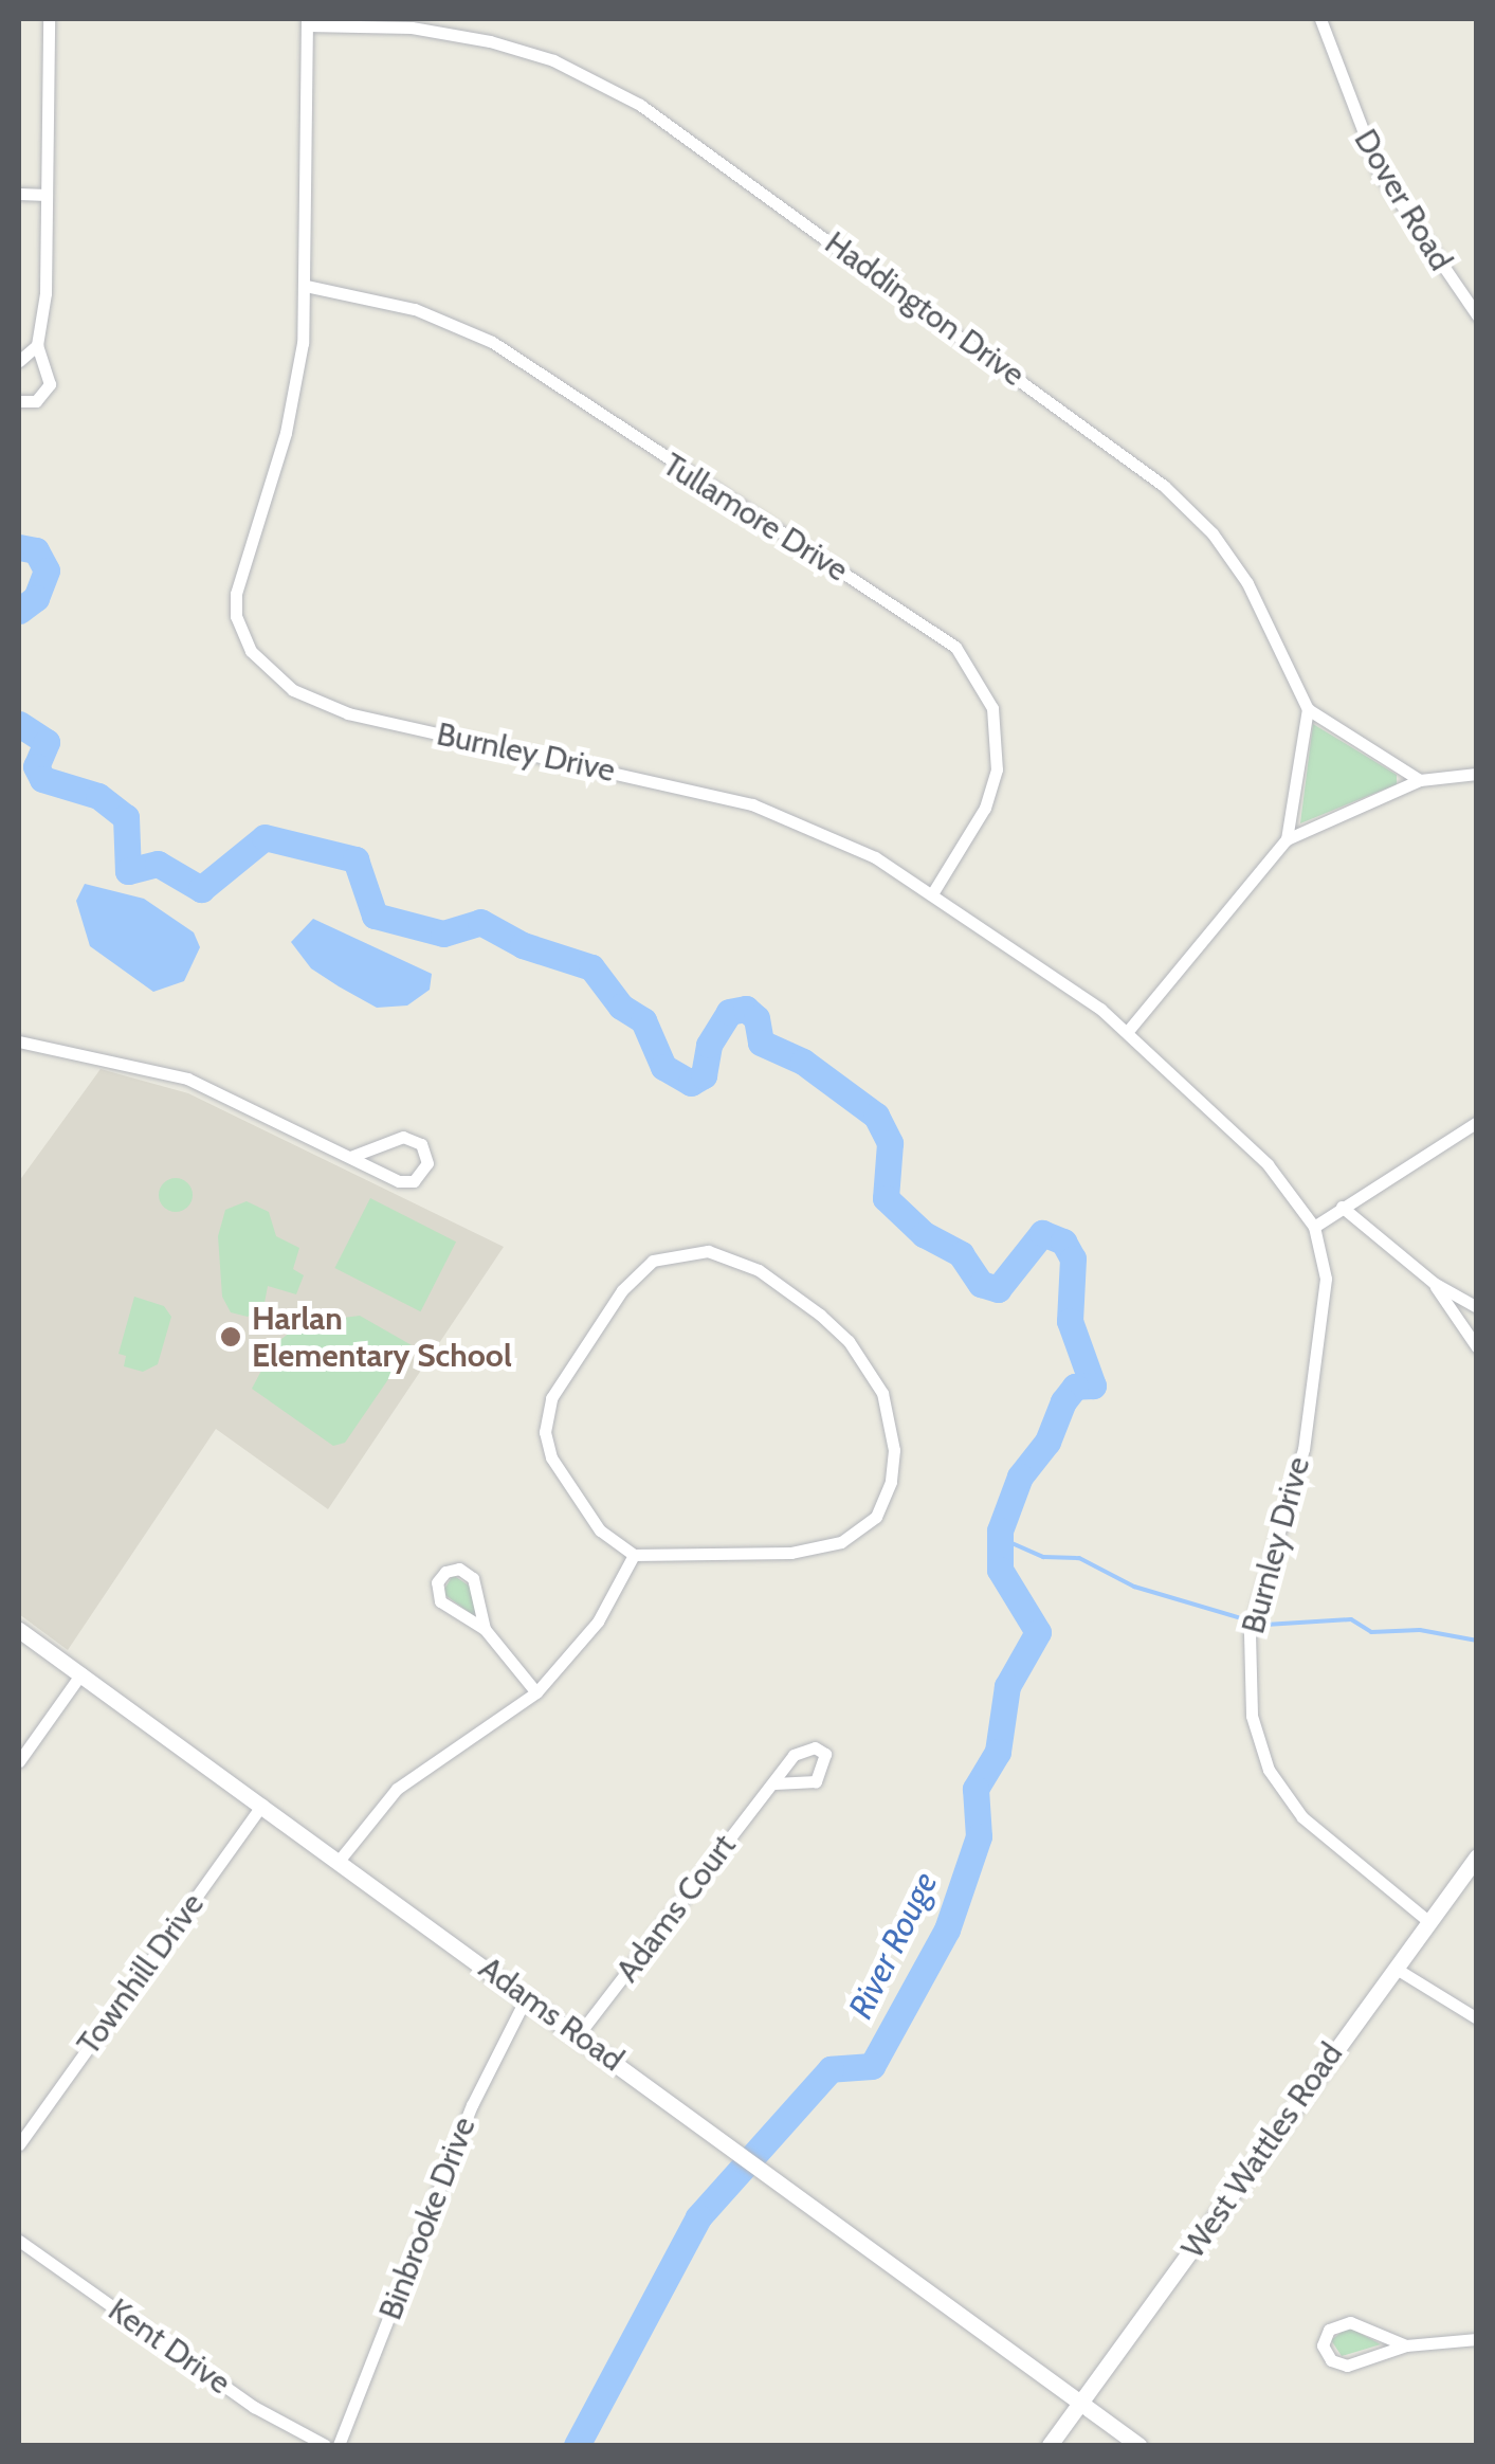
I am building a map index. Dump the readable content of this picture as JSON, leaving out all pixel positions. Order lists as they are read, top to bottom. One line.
{"streets":{"street":["Dover Road","Haddington Drive","Tullamore Drive","Burnley Drive","Adams Court","Townhill Drive","Adams Road","West Wattles Road","Binbrooke Drive","Kent Drive"]},"crossings":[["Haddington Drive","Burnley Drive"],["Tullamore Drive","Burnley Drive"],["Burnley Drive","West Wattles Road"],["Adams Court","Adams Road"],["Townhill Drive","Adams Road"],["Adams Road","West Wattles Road"],["Adams Road","Binbrooke Drive"]],"water":["River Rouge"],"places":["Harlan Elementary School"]}
